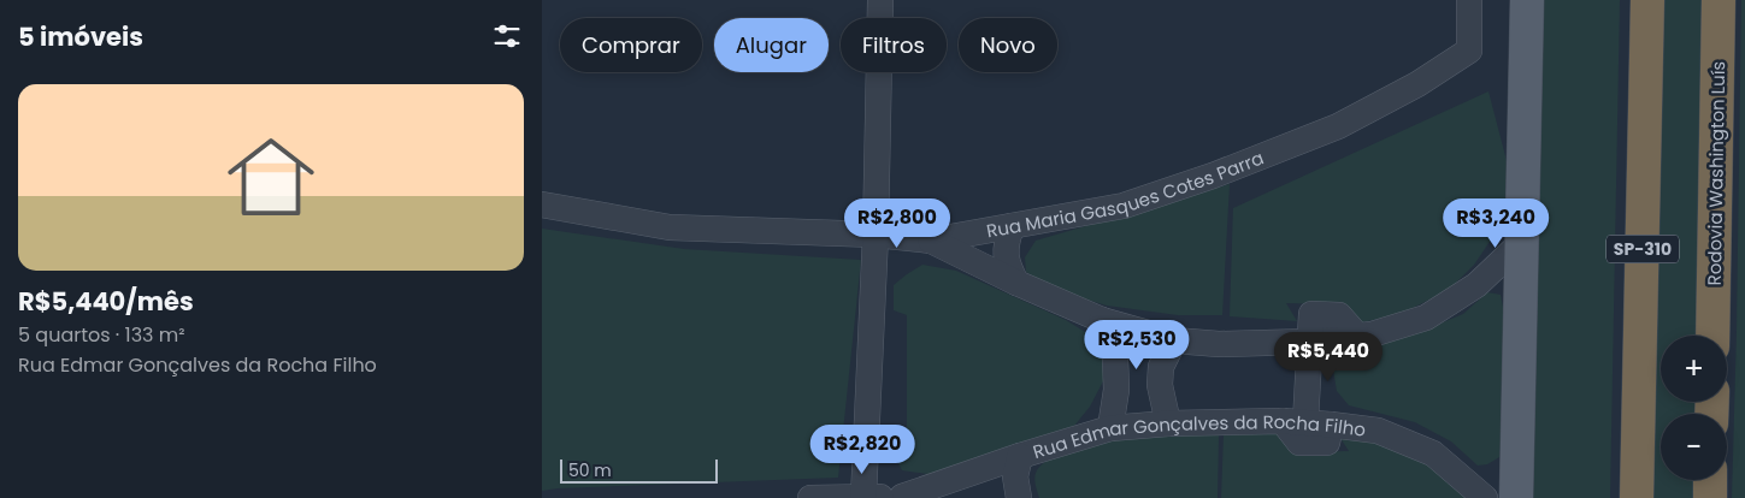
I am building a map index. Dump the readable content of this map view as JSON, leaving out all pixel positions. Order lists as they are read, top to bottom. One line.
{"streets":{"highway":["Rodovia Washington Luís","SP-310"],"street":["Rua Maria Gasques Cotes Parra","Rua Edmar Gonçalves da Rocha Filho"]},"scale_bar":"50 m","page":{"heading":"5 imóveis","chip":["Comprar","Alugar","Filtros","Novo"],"list":[{"name":"R$5,440/mês","note":"5 quartos · 133 m² · Rua Edmar Gonçalves da Rocha Filho"}],"price":["R$2,800","R$3,240","R$2,530","R$5,440","R$2,820"],"map_buttons":["+","−"],"scale":"50 m"}}
